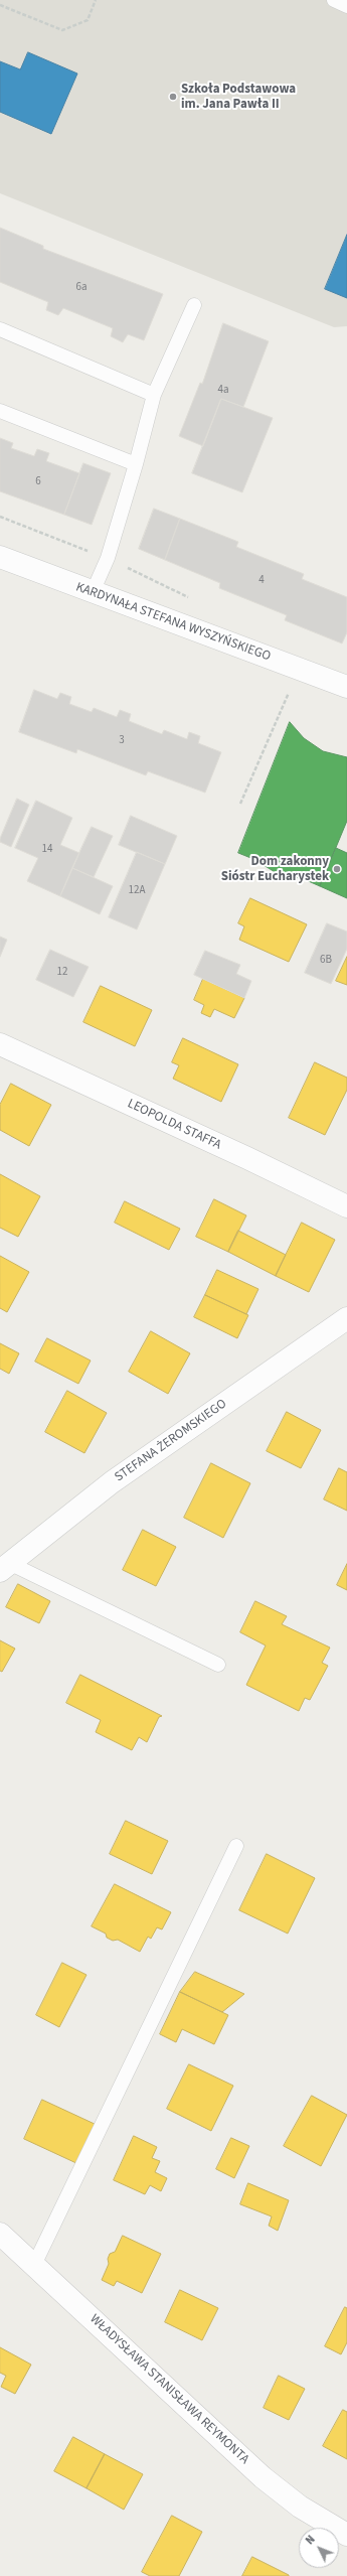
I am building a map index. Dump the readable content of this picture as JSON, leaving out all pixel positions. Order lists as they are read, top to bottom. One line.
{"streets":{"street":["KARDYNAŁA STEFANA WYSZYŃSKIEGO","LEOPOLDA STAFFA","STEFANA ŻEROMSKIEGO","WŁADYSŁAWA STANISŁAWA REYMONTA"]},"places":["Szkoła Podstawowa im. Jana Pawła II","Dom zakonny Sióstr Eucharystek"],"house_numbers":["6a","4a","6","4","3","14","12A","6B","12"],"north":"top left"}
